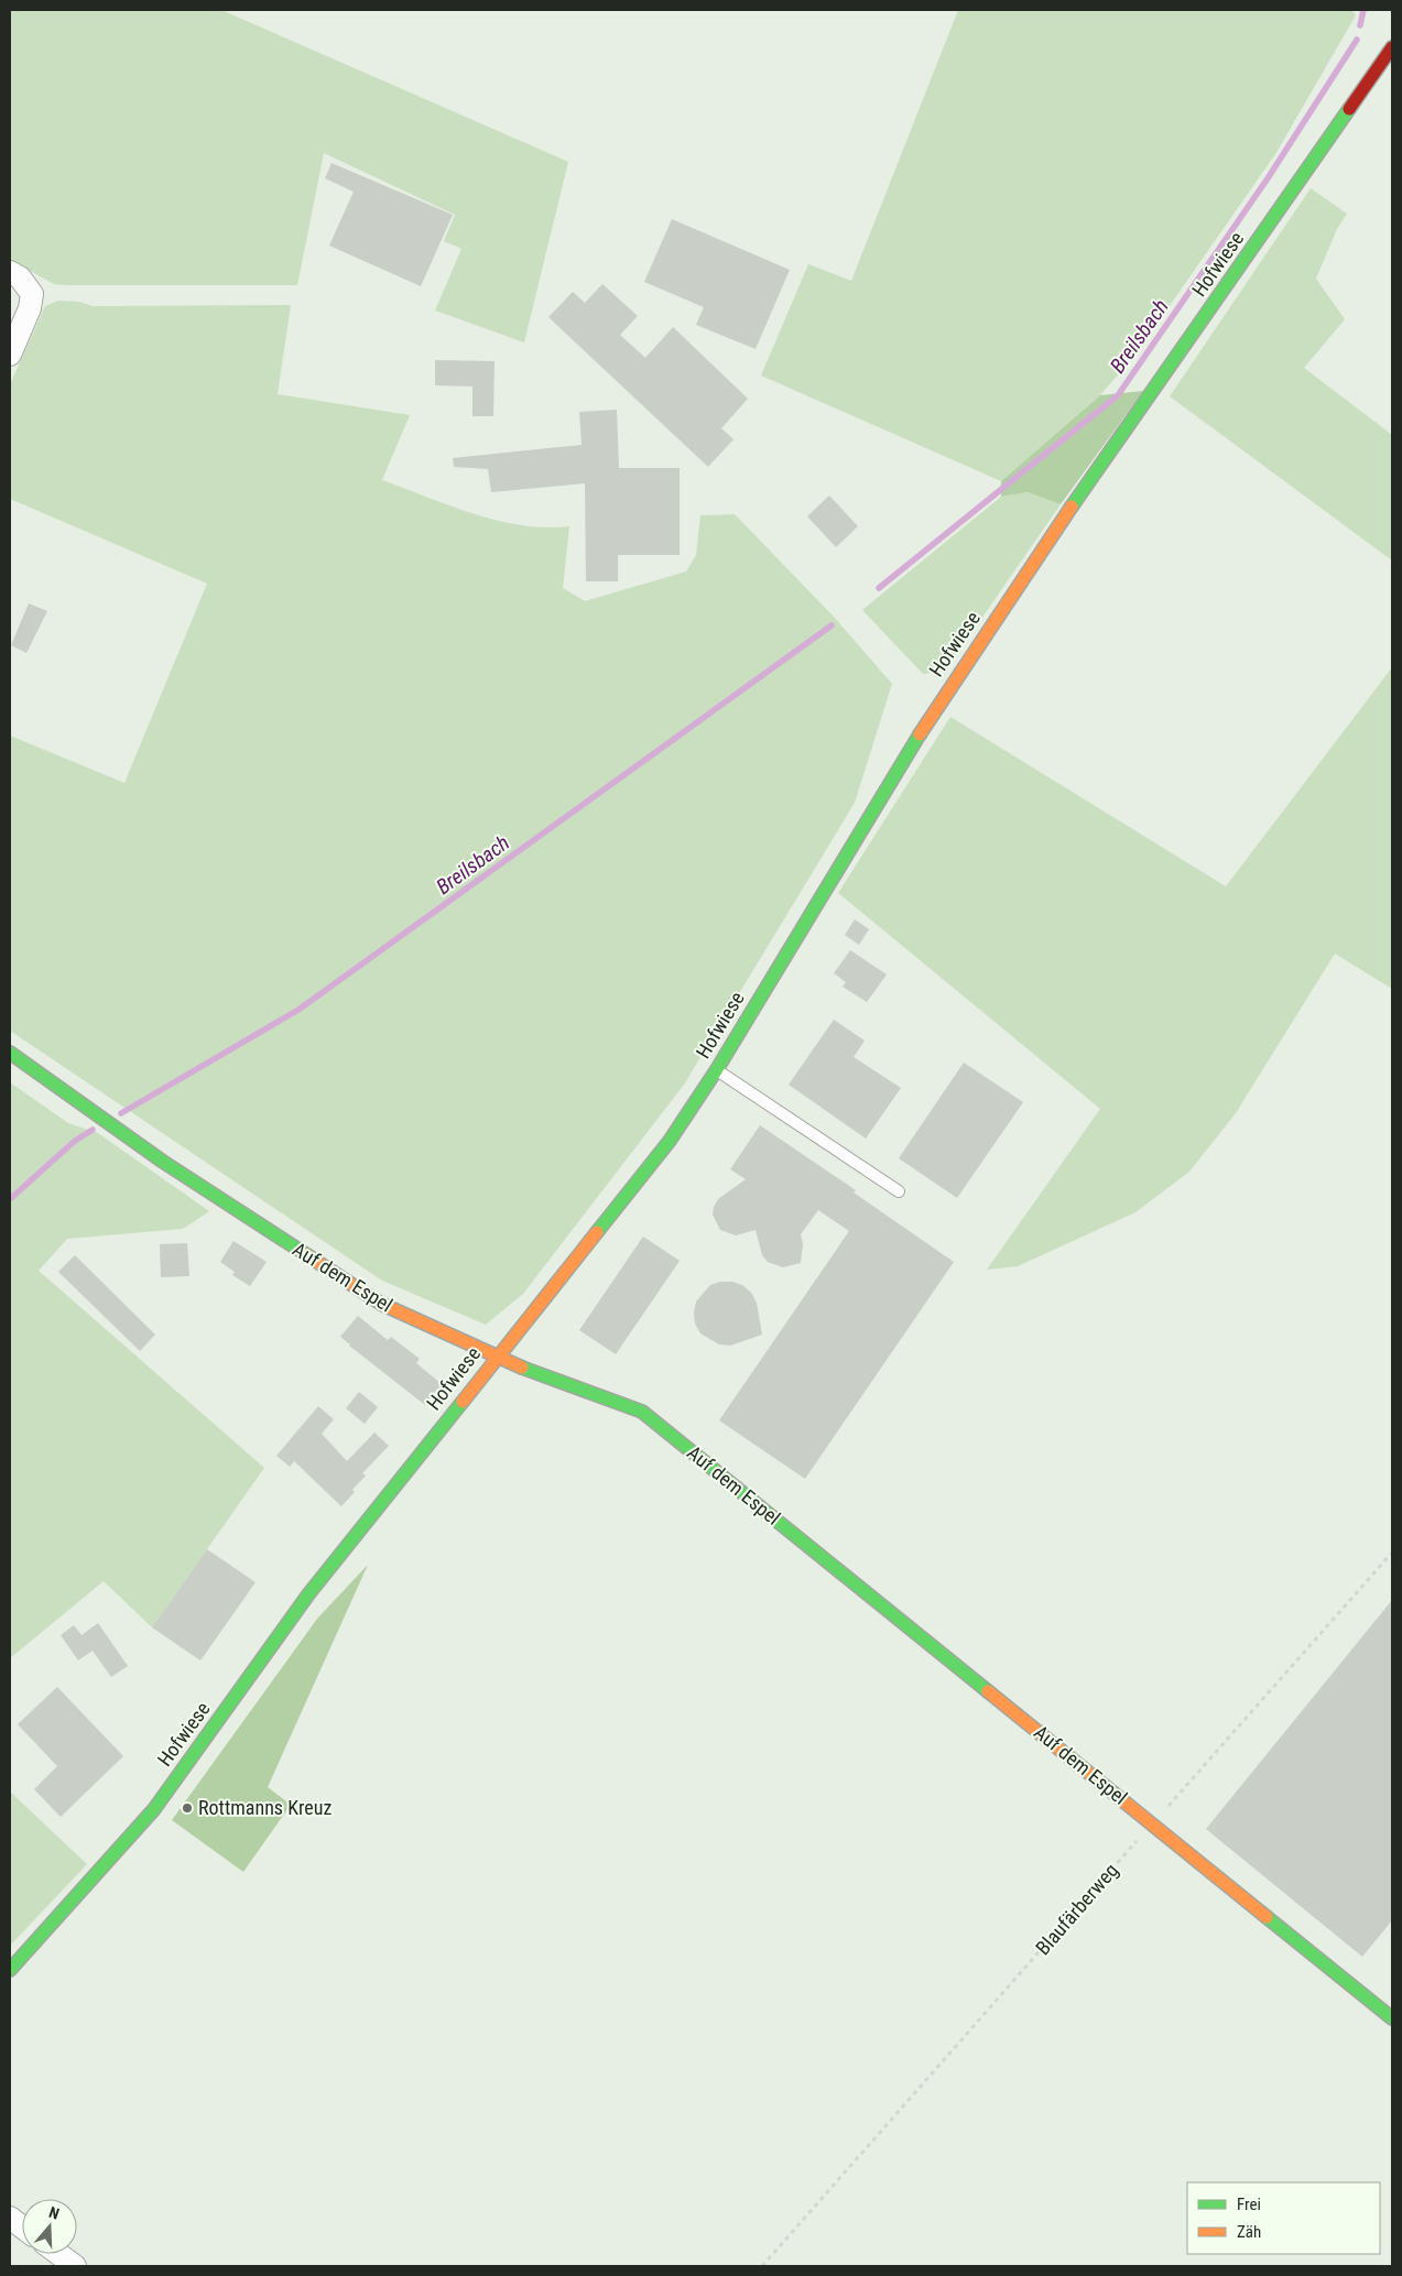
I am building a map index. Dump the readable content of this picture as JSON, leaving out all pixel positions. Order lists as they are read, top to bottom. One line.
{"streets":{"street":["Hofwiese","Auf dem Espel"],"path":["Blaufärberweg"]},"crossings":[["Hofwiese","Auf dem Espel"],["Auf dem Espel","Blaufärberweg"]],"water":["Breilsbach"],"places":["Rottmanns Kreuz"],"legend":["Frei","Zäh"],"north":"top"}
